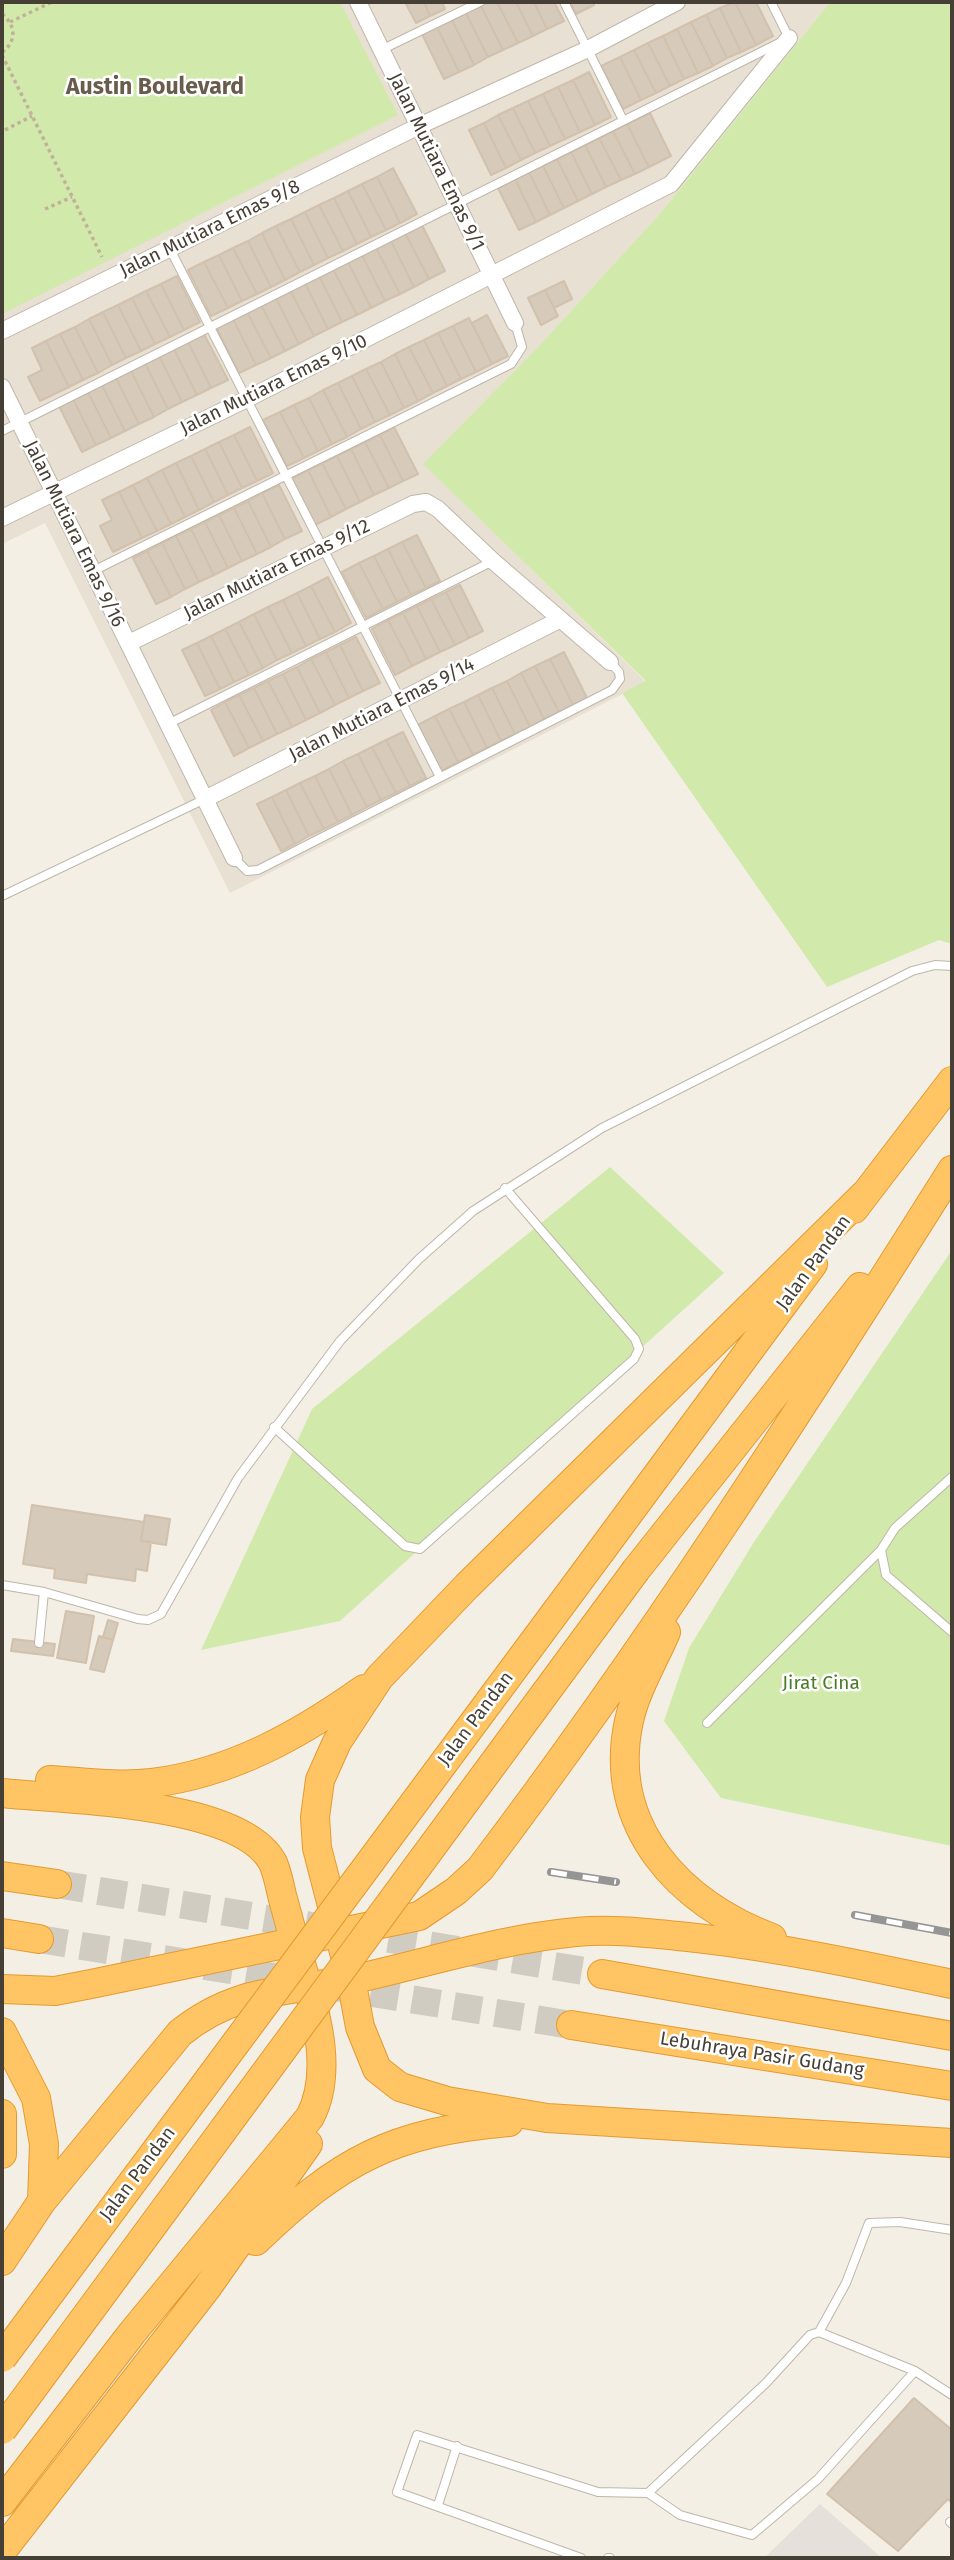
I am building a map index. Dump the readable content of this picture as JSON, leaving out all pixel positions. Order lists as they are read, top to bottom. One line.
{"streets":{"highway":["Jalan Pandan","Lebuhraya Pasir Gudang"],"street":["Jalan Mutiara Emas 9/1","Jalan Mutiara Emas 9/8","Jalan Mutiara Emas 9/10","Jalan Mutiara Emas 9/16","Jalan Mutiara Emas 9/12","Jalan Mutiara Emas 9/14"]},"crossings":[["Jalan Mutiara Emas 9/1","Jalan Mutiara Emas 9/8"],["Jalan Mutiara Emas 9/1","Jalan Mutiara Emas 9/10"],["Jalan Mutiara Emas 9/10","Jalan Mutiara Emas 9/16"],["Jalan Mutiara Emas 9/16","Jalan Mutiara Emas 9/12"],["Jalan Mutiara Emas 9/16","Jalan Mutiara Emas 9/14"]],"districts":["Austin Boulevard"],"parks":["Jirat Cina"]}
